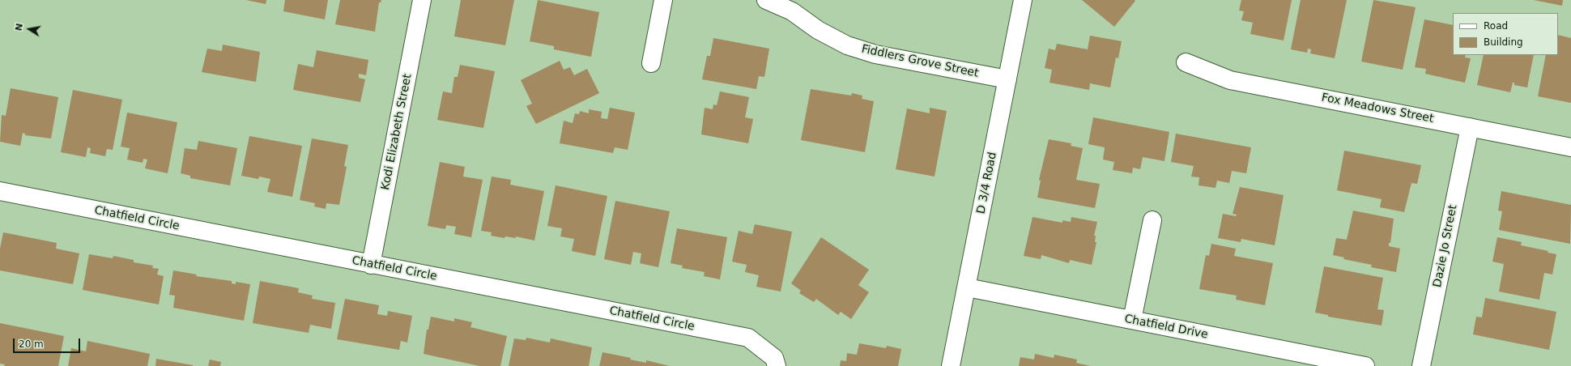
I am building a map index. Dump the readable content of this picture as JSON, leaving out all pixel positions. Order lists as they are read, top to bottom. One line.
{"streets":{"street":["Fiddlers Grove Street","Fox Meadows Street","Kodi Elizabeth Street","D 3/4 Road","Chatfield Circle","Dazie Jo Street","Chatfield Drive"]},"crossings":[["Fiddlers Grove Street","D 3/4 Road"],["Fox Meadows Street","Dazie Jo Street"],["Kodi Elizabeth Street","Chatfield Circle"],["D 3/4 Road","Chatfield Drive"]],"legend":["Road","Building"],"scale_bar":"20 m","north":"left"}
